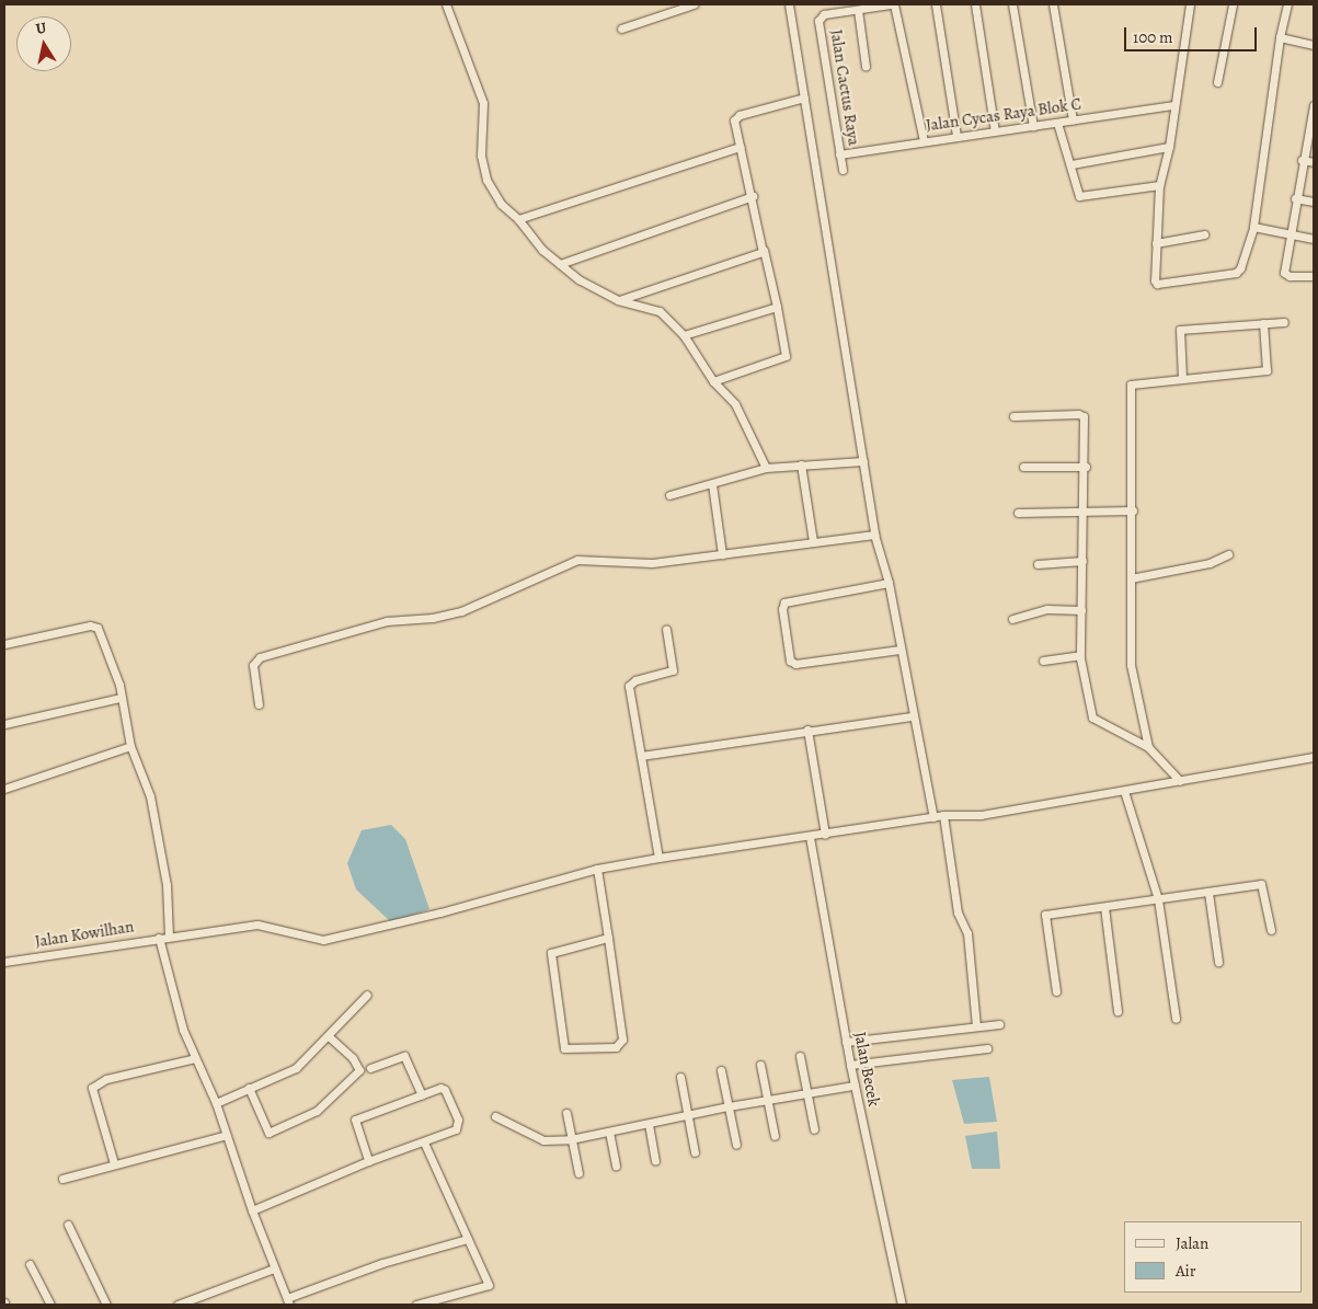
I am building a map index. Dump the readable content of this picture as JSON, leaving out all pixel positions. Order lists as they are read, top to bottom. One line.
{"streets":{"street":["Jalan Cactus Raya","Jalan Cycas Raya Blok C","Jalan Kowilhan","Jalan Becek"]},"crossings":[["Jalan Cactus Raya","Jalan Cycas Raya Blok C"],["Jalan Kowilhan","Jalan Becek"]],"legend":["Jalan","Air"],"scale_bar":"100 m","north":"top"}
